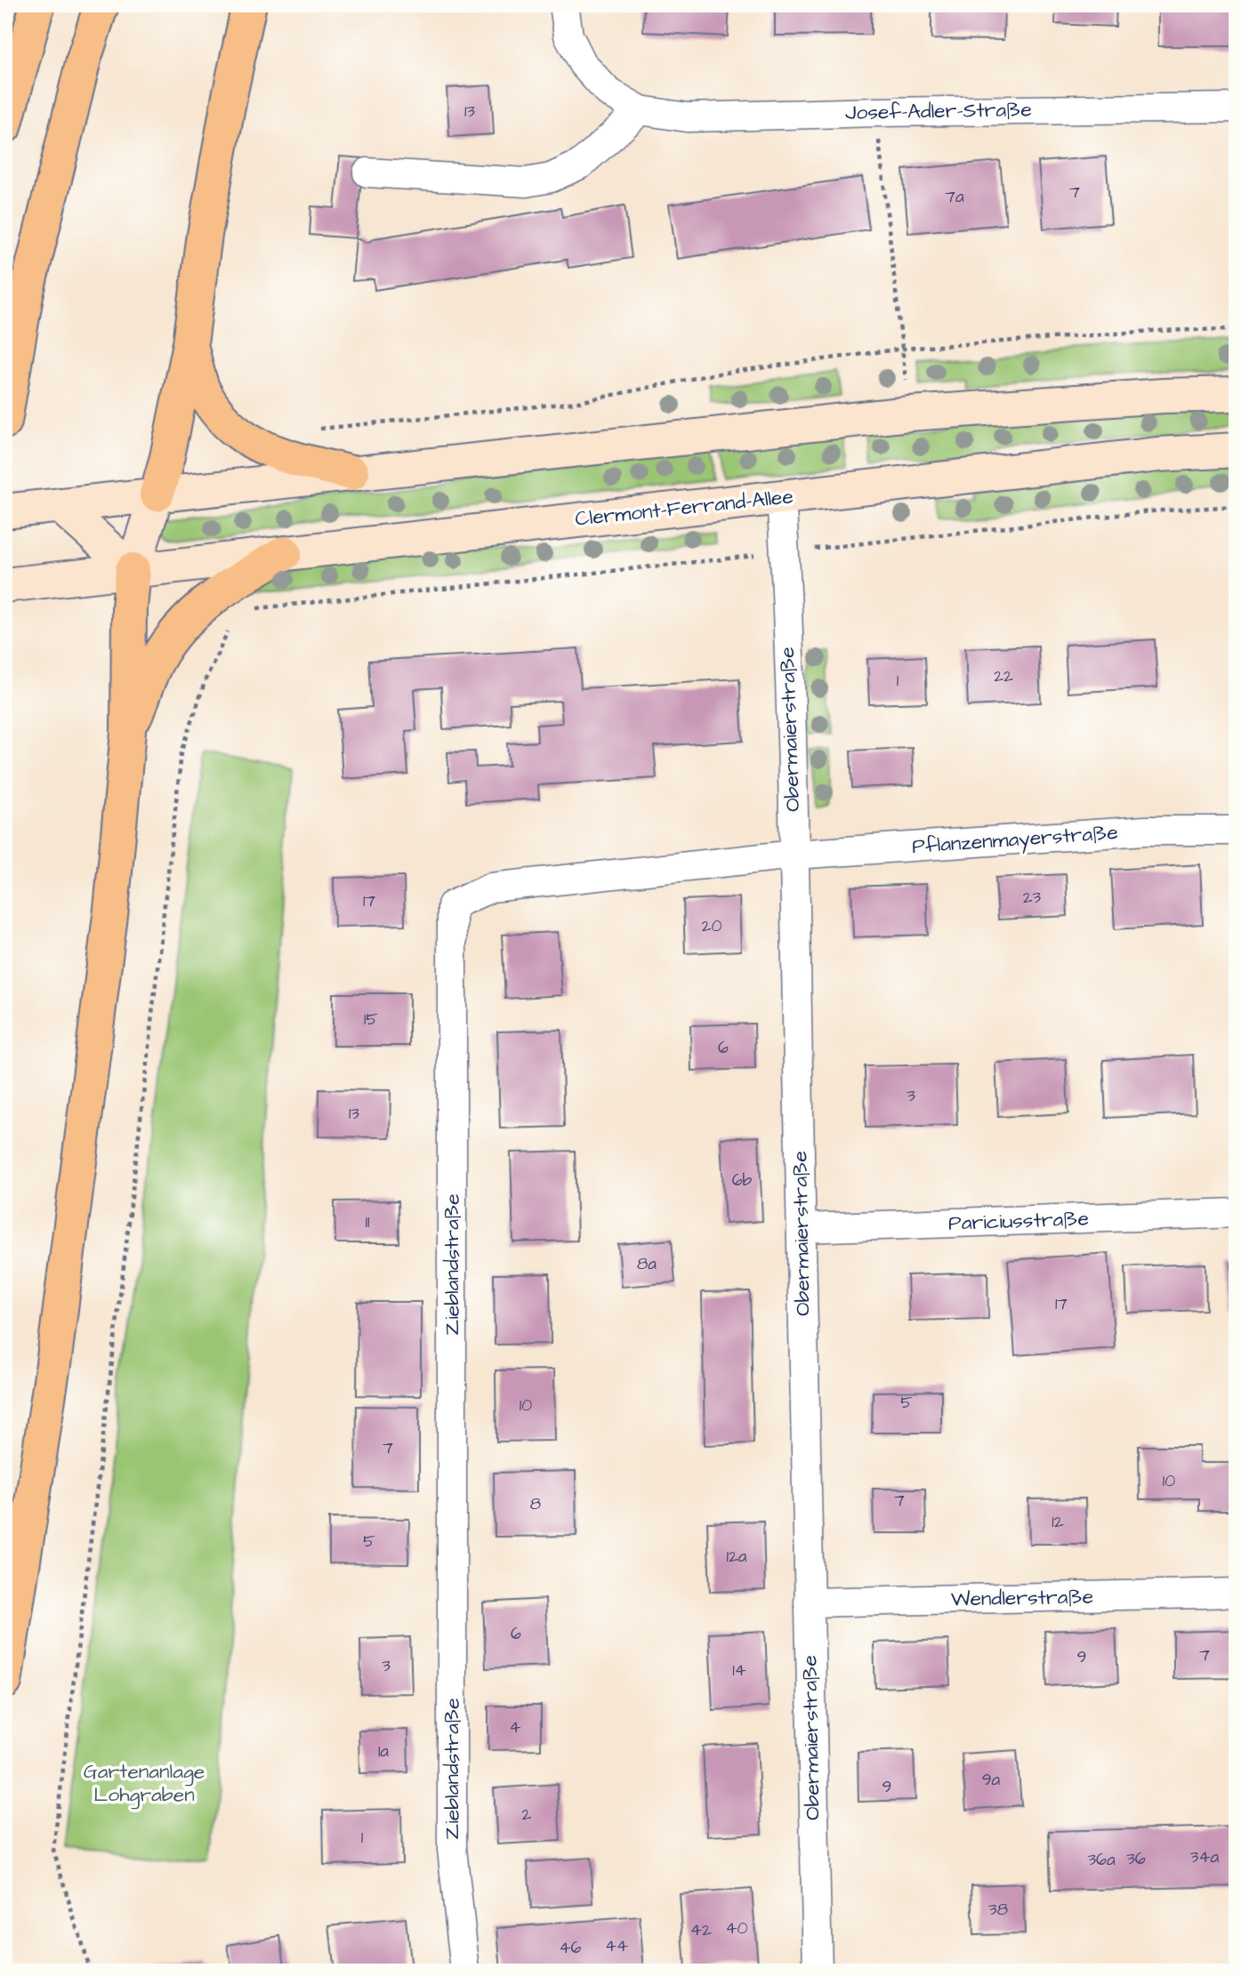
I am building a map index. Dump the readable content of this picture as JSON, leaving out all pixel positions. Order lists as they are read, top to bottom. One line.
{"streets":{"street":["Josef-Adler-Straße","Clermont-Ferrand-Allee","Obermaierstraße","Pflanzenmayerstraße","Pariciusstraße","Zieblandstraße","Wendlerstraße"]},"crossings":[["Clermont-Ferrand-Allee","Obermaierstraße"],["Obermaierstraße","Pflanzenmayerstraße"],["Obermaierstraße","Pariciusstraße"],["Obermaierstraße","Zieblandstraße"],["Obermaierstraße","Wendlerstraße"],["Pflanzenmayerstraße","Zieblandstraße"]],"parks":["Gartenanlage Lohgraben"],"house_numbers":["13","7","7a","22","1","23","17","20","15","6","3","13","6b","11","8a","17","5","10","7","10","7","8","12","5","12a","6","7","9","3","14","4","1a","9a","9","2","1","34a","36","36a","38","40","42","44","46"]}
